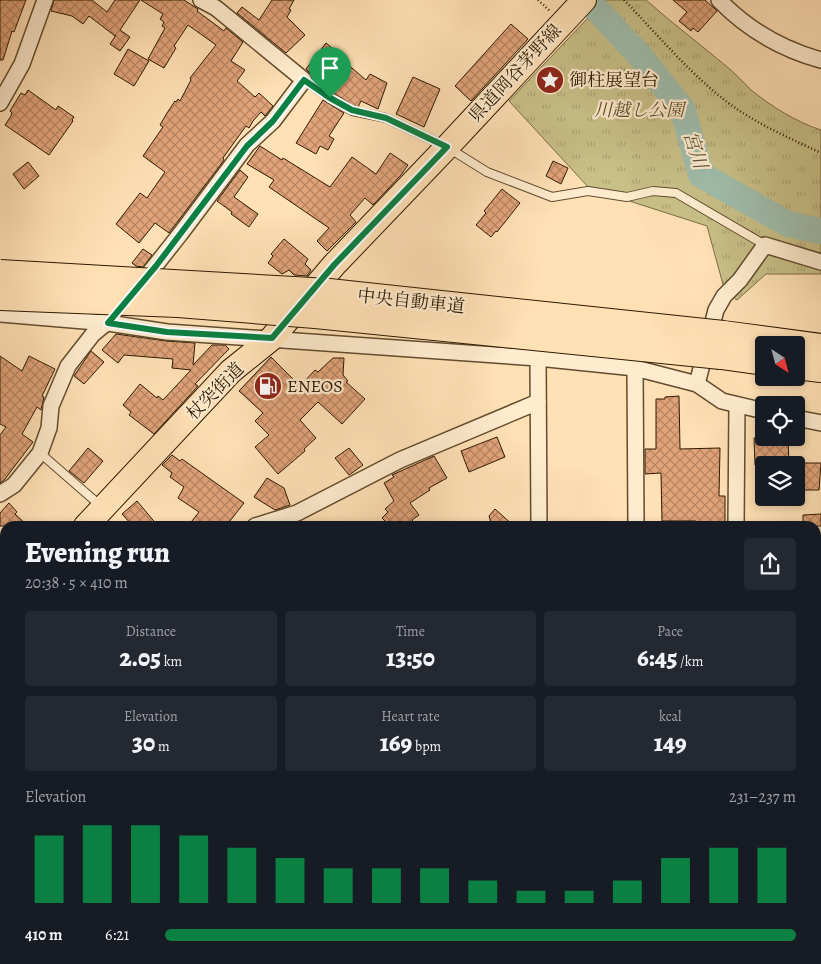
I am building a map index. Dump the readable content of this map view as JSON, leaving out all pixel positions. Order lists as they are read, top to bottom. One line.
{"streets":{"highway":["中央自動車道"],"main road":["県道岡谷茅野線","杖突街道"]},"crossings":[["県道岡谷茅野線","杖突街道"]],"water":["宮川"],"parks":["川越し公園"],"places":{"place":["御柱展望台"],"fuel station":["ENEOS"]},"north":"bottom right","page":{"heading":["Evening run","20:38 · 5 × 410 m"],"stats":[["Distance","2.05 km"],["Time","13:50"],["Pace","6:45 /km"],["Elevation","30 m"],["Heart rate","169 bpm"],["kcal","149"]],"chart":["Elevation","231–237 m"],"list":[{"name":"410 m","note":"6:21"}]}}
